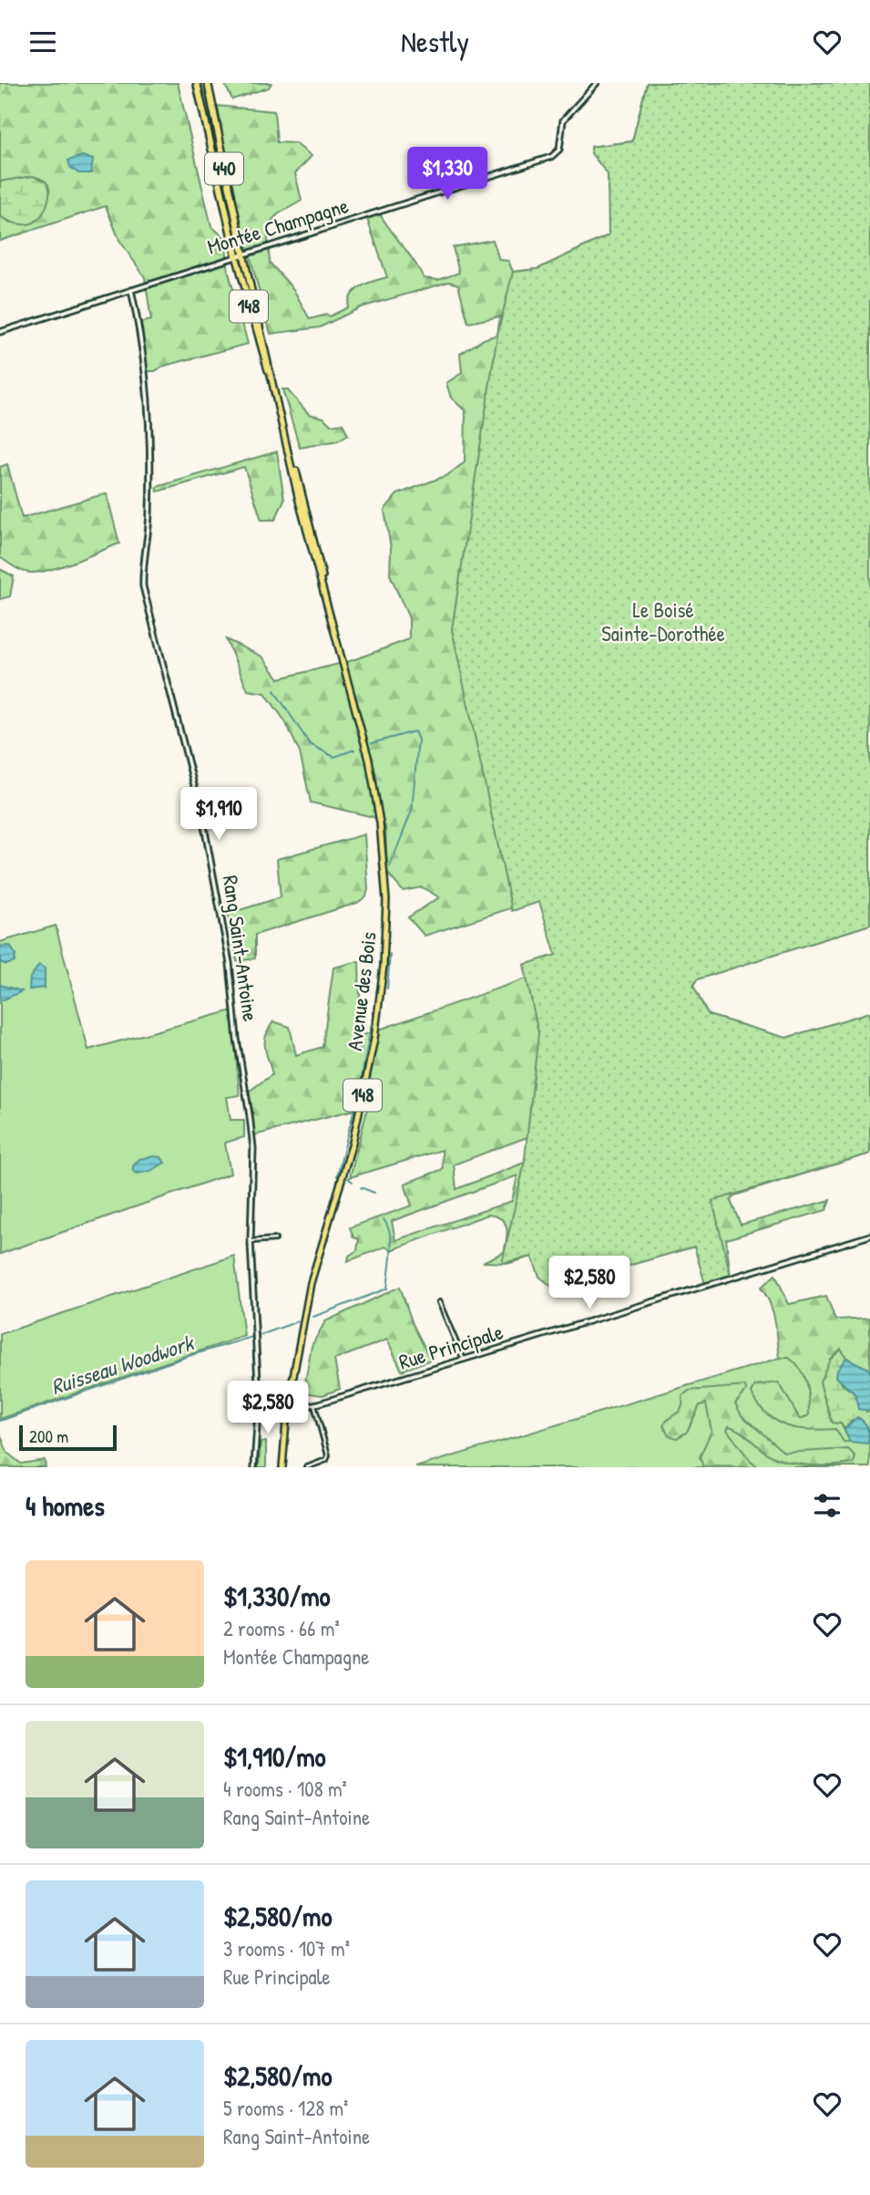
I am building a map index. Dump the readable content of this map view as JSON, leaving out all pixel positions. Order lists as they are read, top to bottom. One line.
{"streets":{"highway":["440"],"main road":["148","Avenue des Bois"],"street":["Montée Champagne","Rang Saint-Antoine","Rue Principale"]},"crossings":[["440","Montée Champagne"],["440","Avenue des Bois"],["Montée Champagne","Rang Saint-Antoine"],["Montée Champagne","Avenue des Bois"],["Rang Saint-Antoine","Rue Principale"],["Avenue des Bois","Rue Principale"]],"water":["Ruisseau Woodwork"],"parks":["Le Boisé Sainte-Dorothée"],"scale_bar":"200 m","page":{"header":"Nestly","price":["$1,330","$1,910","$2,580","$2,580"],"scale":"200 m","heading":"4 homes","list":[{"name":"$1,330/mo","note":"2 rooms · 66 m² · Montée Champagne"},{"name":"$1,910/mo","note":"4 rooms · 108 m² · Rang Saint-Antoine"},{"name":"$2,580/mo","note":"3 rooms · 107 m² · Rue Principale"},{"name":"$2,580/mo","note":"5 rooms · 128 m² · Rang Saint-Antoine"}]}}
